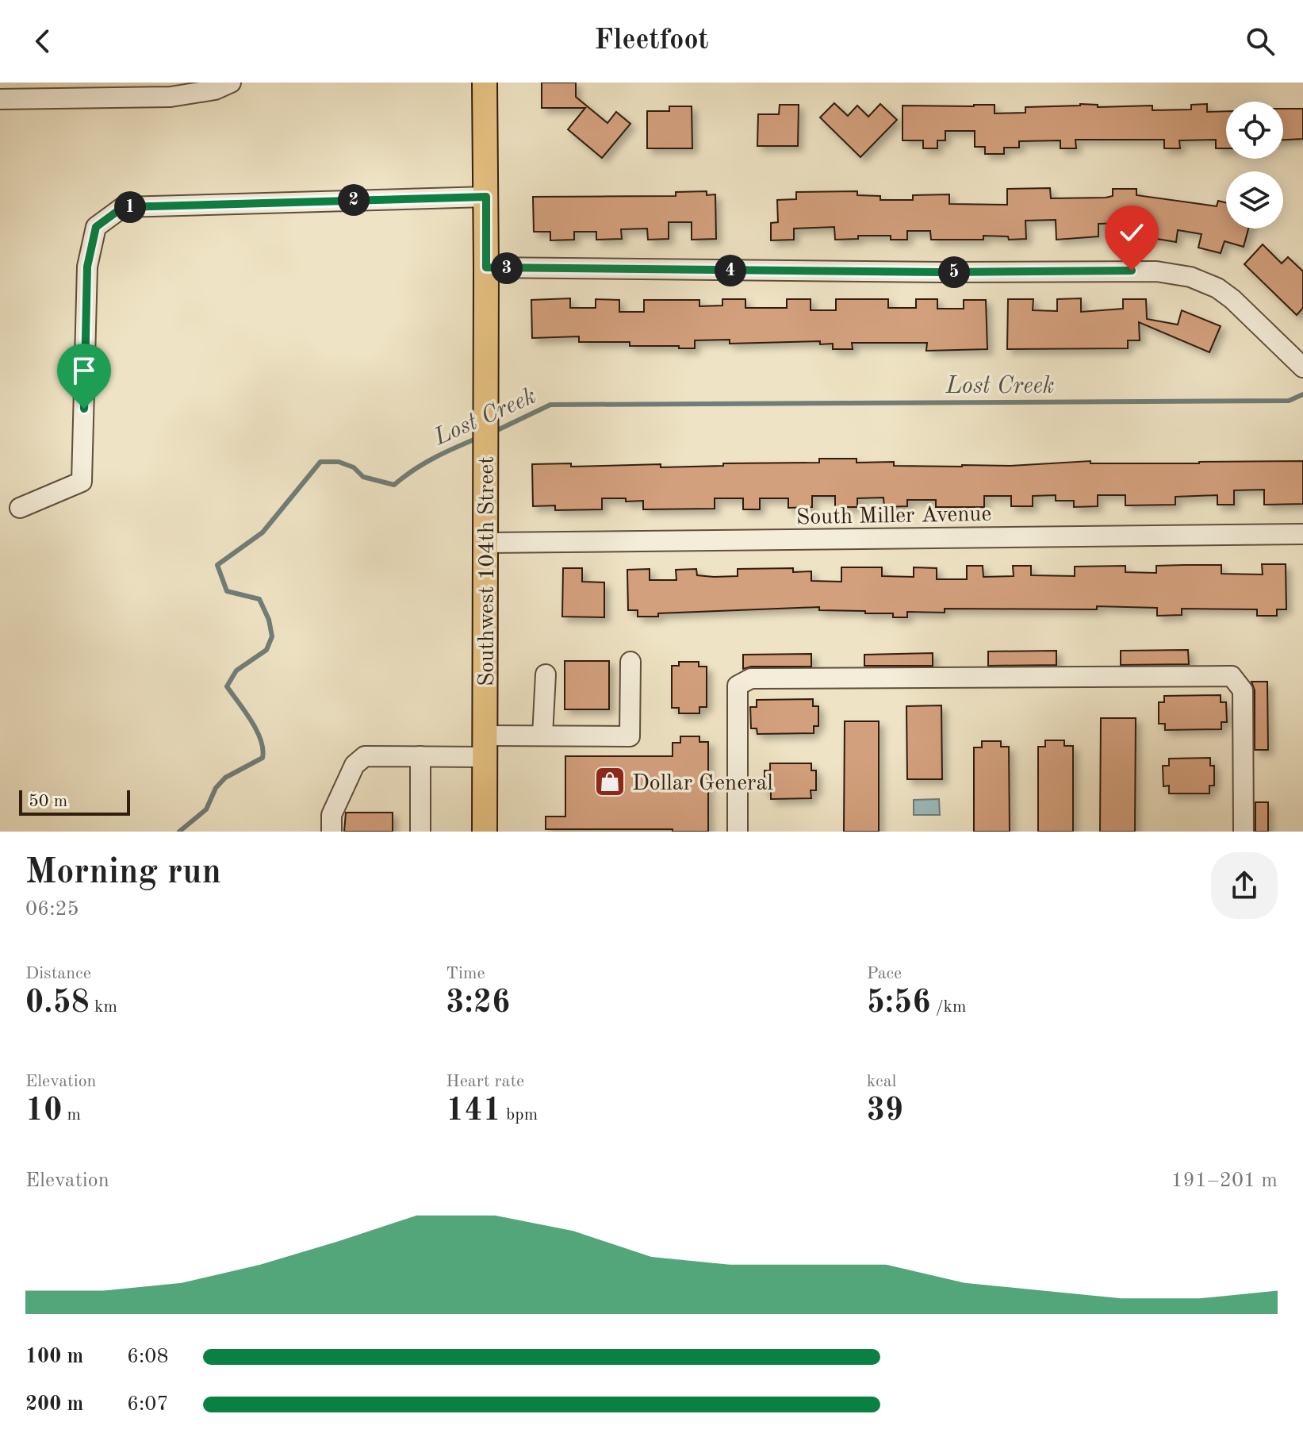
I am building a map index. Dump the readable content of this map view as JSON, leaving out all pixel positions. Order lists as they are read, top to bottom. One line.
{"streets":{"main road":["Southwest 104th Street"],"street":["South Miller Avenue"]},"crossings":[["South Miller Avenue","Southwest 104th Street"]],"water":["Lost Creek"],"places":{"shop":["Dollar General"]},"scale_bar":"50 m","page":{"header":"Fleetfoot","pins":["2","1","3","4","5"],"scale":"50 m","heading":["Morning run","06:25"],"stats":[["Distance","0.58 km"],["Time","3:26"],["Pace","5:56 /km"],["Elevation","10 m"],["Heart rate","141 bpm"],["kcal","39"]],"chart":["Elevation","191–201 m"],"list":[{"name":"100 m","note":"6:08"},{"name":"200 m","note":"6:07"}]}}
